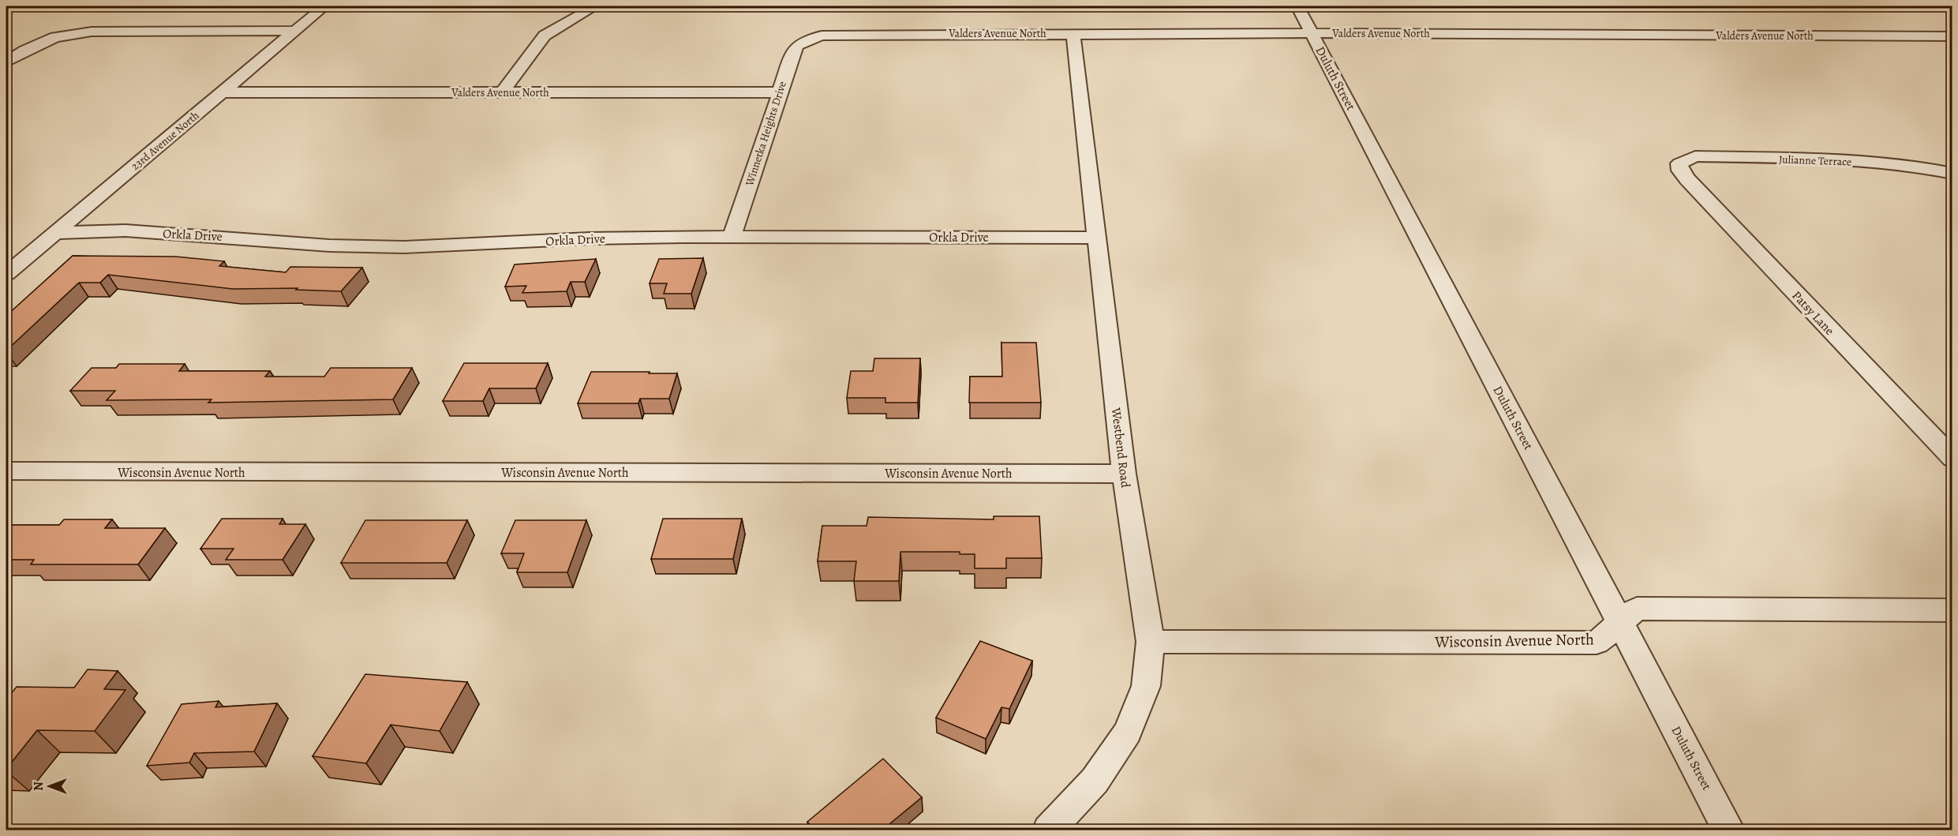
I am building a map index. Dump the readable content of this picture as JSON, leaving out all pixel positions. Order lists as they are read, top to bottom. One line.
{"streets":{"street":["Valders Avenue North","Duluth Street","Winnetka Heights Drive","23rd Avenue North","Julianne Terrace","Orkla Drive","Patsy Lane","Westbend Road","Wisconsin Avenue North"]},"crossings":[["Valders Avenue North","Duluth Street"],["Valders Avenue North","Winnetka Heights Drive"],["Valders Avenue North","23rd Avenue North"],["Valders Avenue North","Westbend Road"],["Duluth Street","Wisconsin Avenue North"],["Winnetka Heights Drive","Orkla Drive"],["23rd Avenue North","Orkla Drive"],["Julianne Terrace","Patsy Lane"],["Orkla Drive","Westbend Road"],["Westbend Road","Wisconsin Avenue North"]],"north":"left"}
